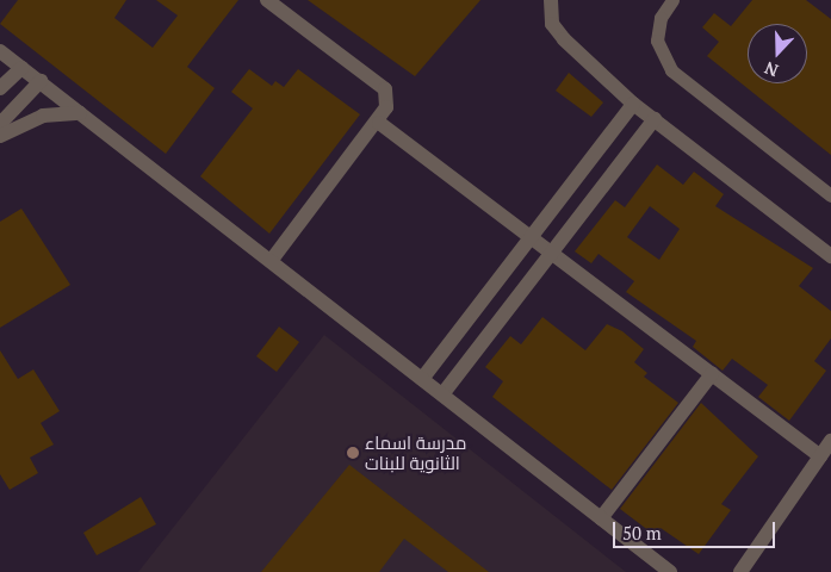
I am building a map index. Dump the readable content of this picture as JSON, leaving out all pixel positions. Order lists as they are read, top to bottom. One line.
{"places":["مدرسة اسماء الثانوية للبنات"],"scale_bar":"50 m","north":"bottom"}
